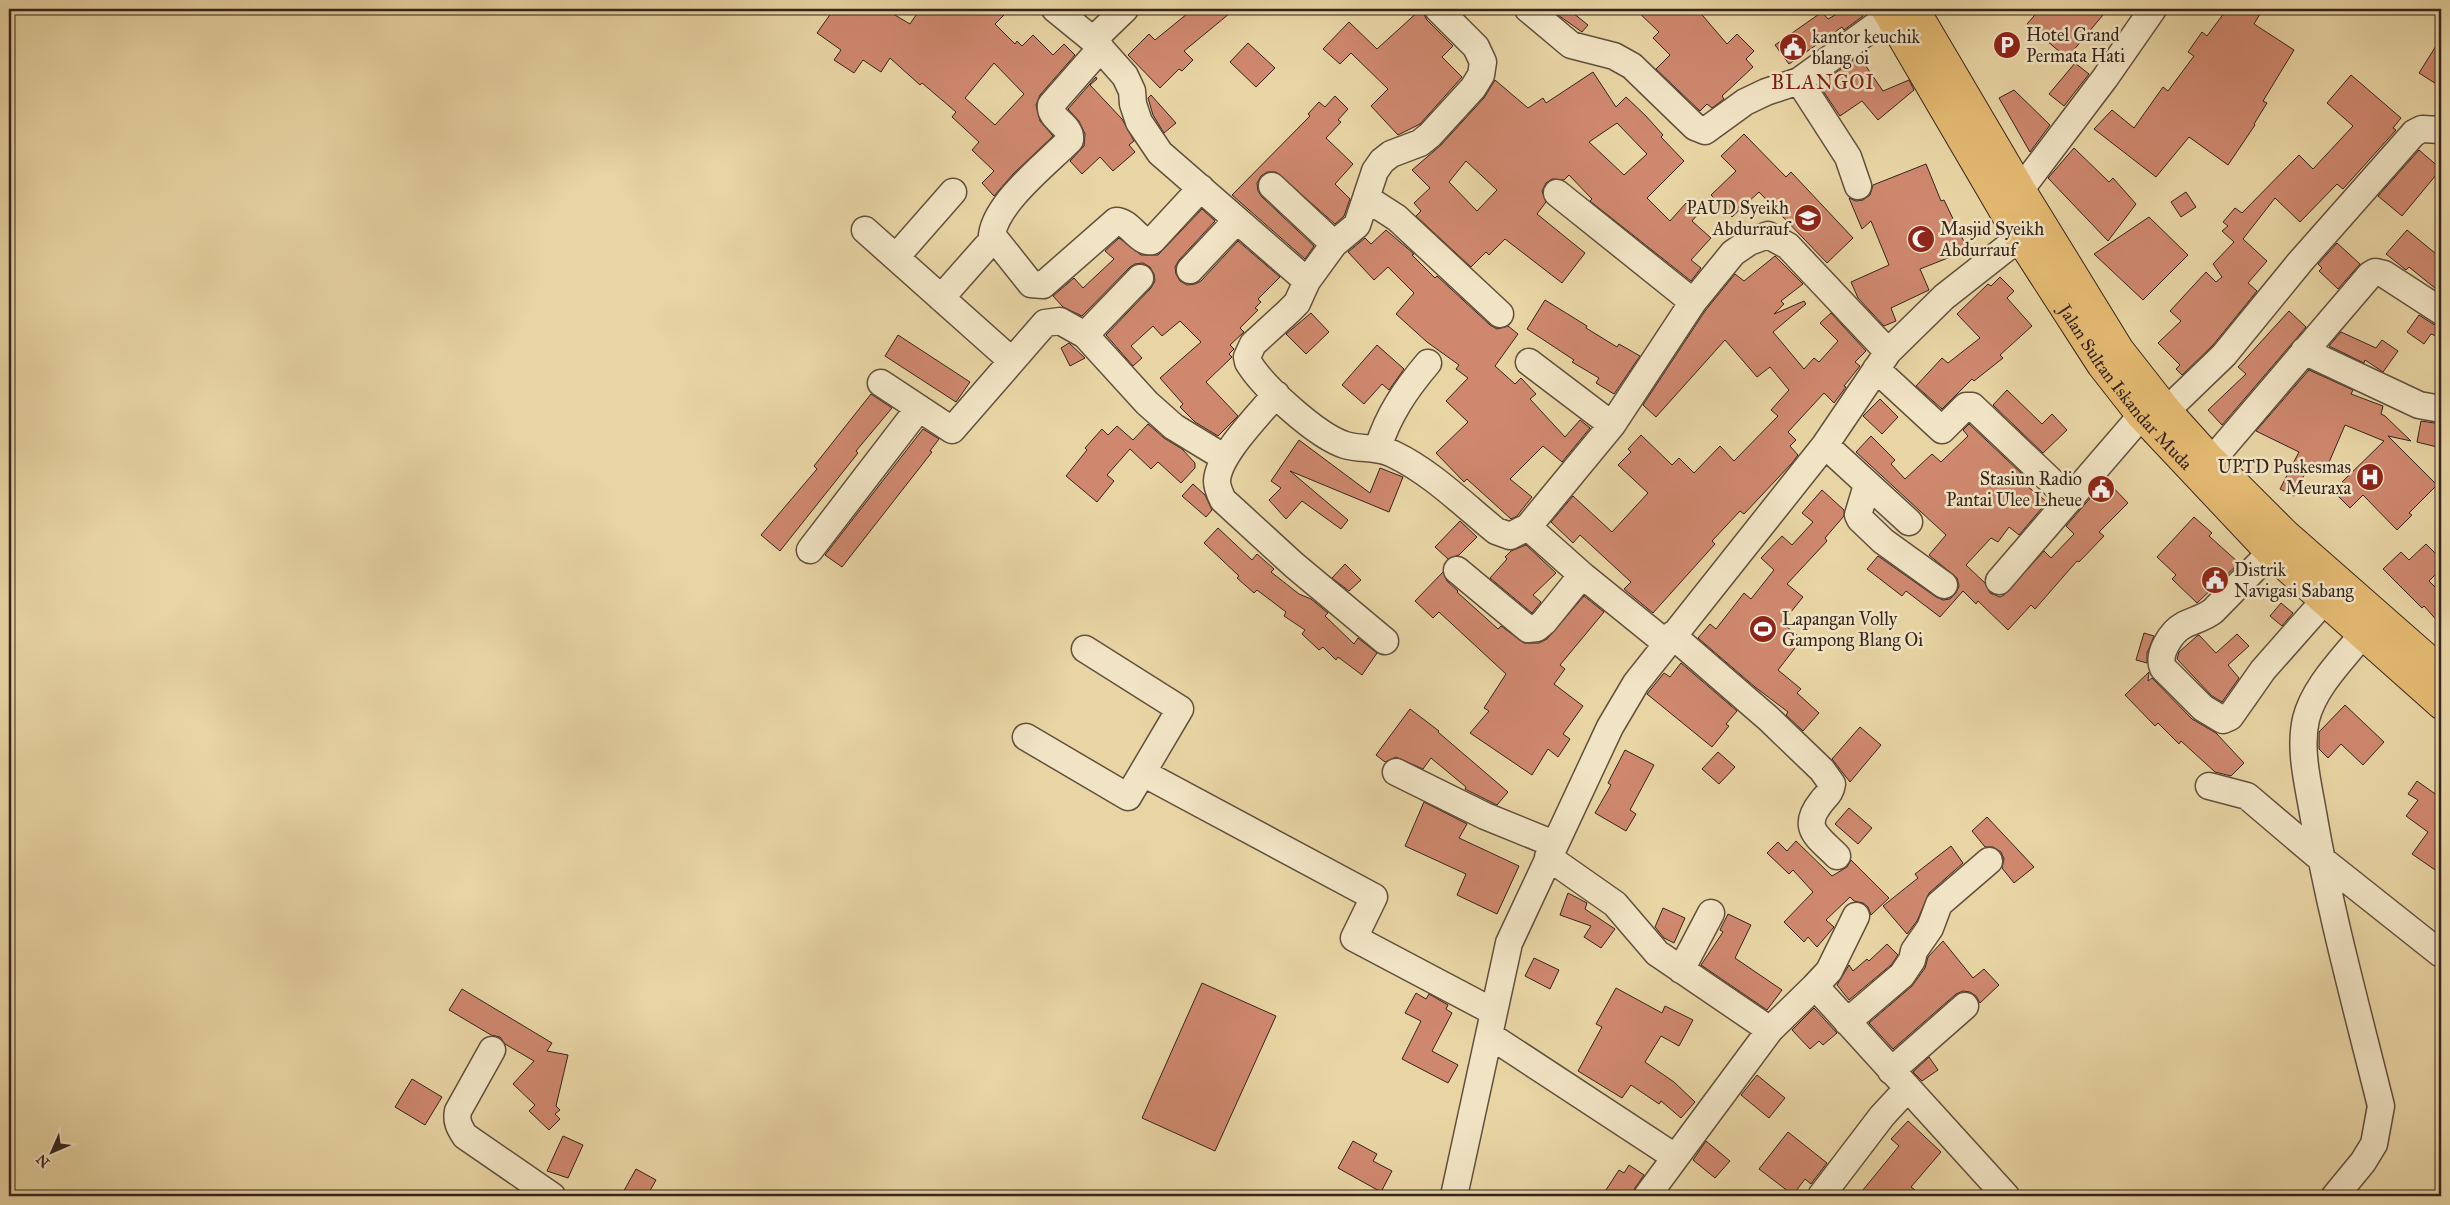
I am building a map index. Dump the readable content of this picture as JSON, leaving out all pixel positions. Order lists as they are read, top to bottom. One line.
{"streets":{"highway":["Jalan Sultan Iskandar Muda"]},"districts":["BLANGOI"],"places":{"parking":["Hotel Grand Permata Hati"],"public building":["kantor keuchik blang oi","Stasiun Radio Pantai Ulee Lheue","Distrik Navigasi Sabang"],"school or university":["PAUD Syeikh Abdurrauf"],"mosque":["Masjid Syeikh Abdurrauf"],"hospital":["UPTD Puskesmas Meuraxa"],"sports":["Lapangan Volly Gampong Blang Oi"]},"north":"bottom left"}
